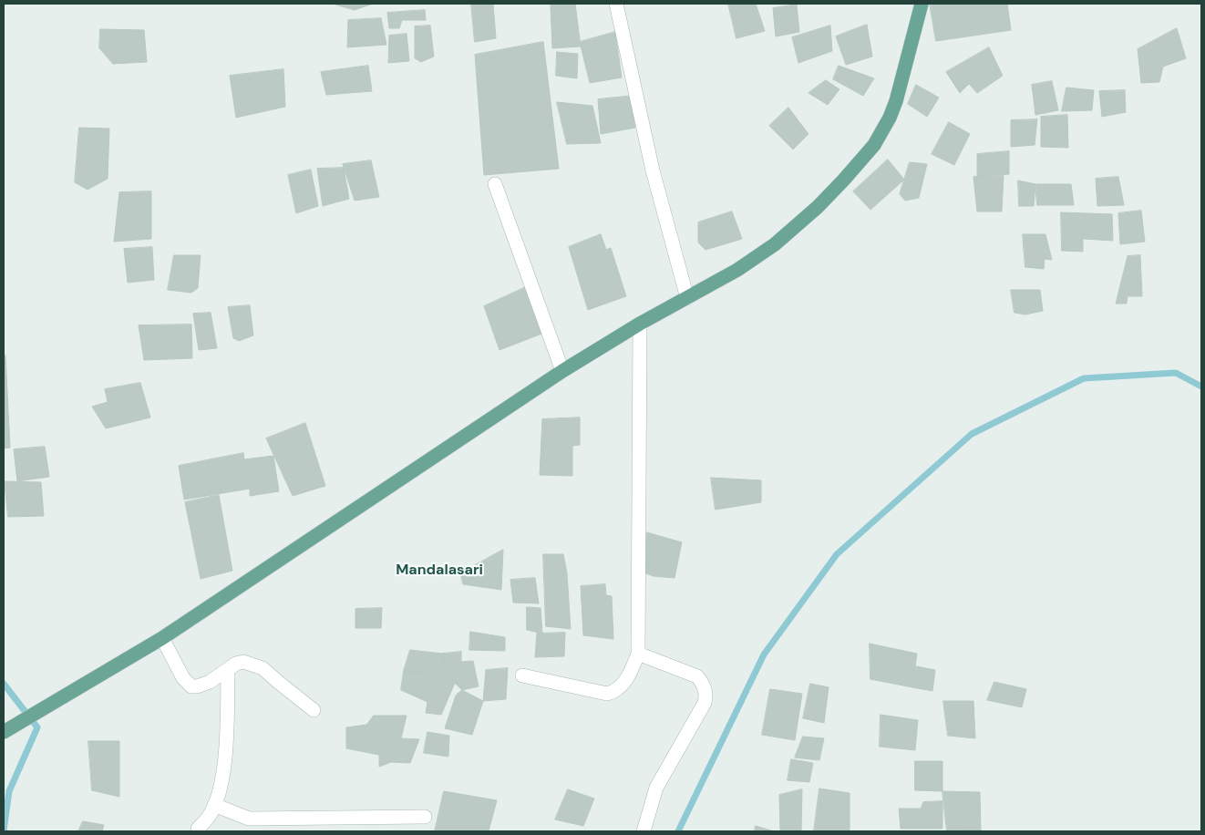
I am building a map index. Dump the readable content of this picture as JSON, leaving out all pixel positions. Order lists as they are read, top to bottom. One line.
{"districts":["Mandalasari"]}
